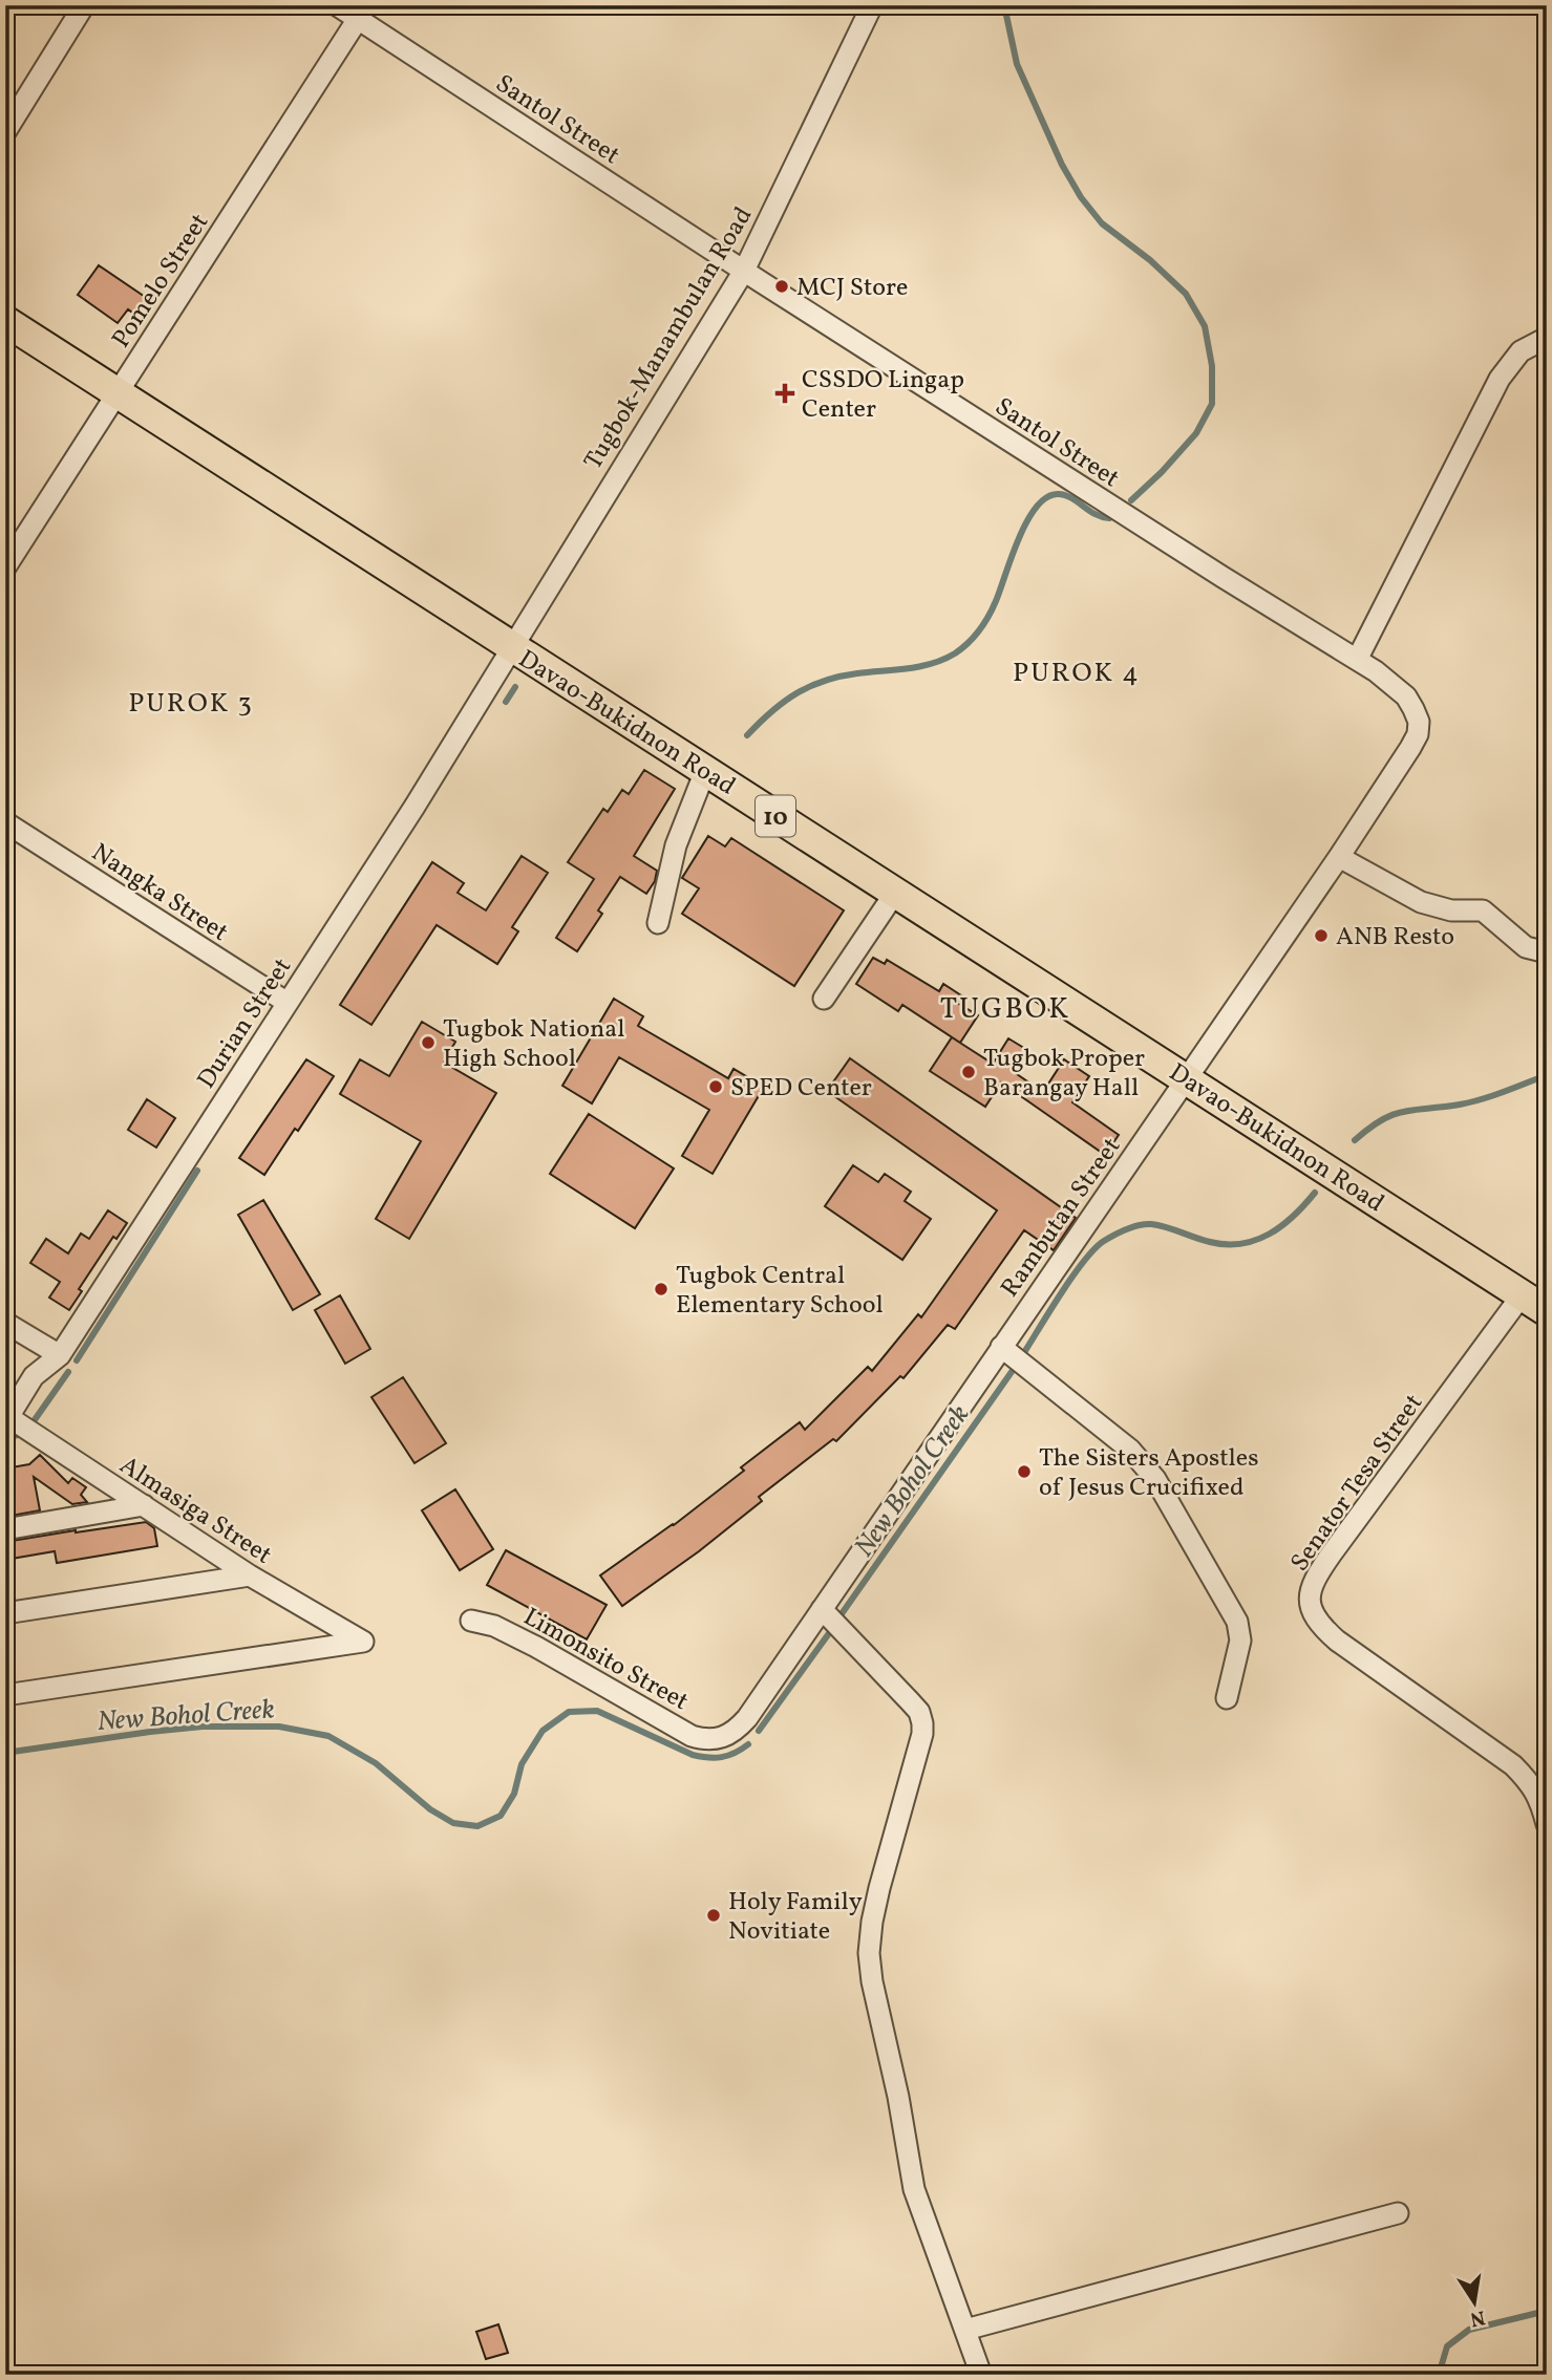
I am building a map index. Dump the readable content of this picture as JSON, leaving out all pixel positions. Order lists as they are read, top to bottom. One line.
{"streets":{"highway":["Davao-Bukidnon Road","10"],"street":["Santol Street","Pomelo Street","Tugbok-Manambulan Road","Nangka Street","Durian Street","Rambutan Street","Senator Tesa Street","Almasiga Street","Limonsito Street"]},"crossings":[["Santol Street","Pomelo Street"],["Santol Street","Tugbok-Manambulan Road"],["Santol Street","Rambutan Street"],["Pomelo Street","Davao-Bukidnon Road"],["Tugbok-Manambulan Road","Davao-Bukidnon Road"],["Tugbok-Manambulan Road","Durian Street"],["Davao-Bukidnon Road","Durian Street"],["Davao-Bukidnon Road","Rambutan Street"],["Davao-Bukidnon Road","Senator Tesa Street"],["Nangka Street","Durian Street"],["Durian Street","Almasiga Street"],["Rambutan Street","Limonsito Street"]],"districts":["PUROK 4","PUROK 3","TUGBOK"],"water":["New Bohol Creek"],"places":{"other":["MCJ Store","ANB Resto","Tugbok National High School","Tugbok Proper Barangay Hall","SPED Center","Tugbok Central Elementary School","The Sisters Apostles of Jesus Crucifixed","Holy Family Novitiate"],"health":["CSSDO Lingap Center"]},"north":"bottom"}
